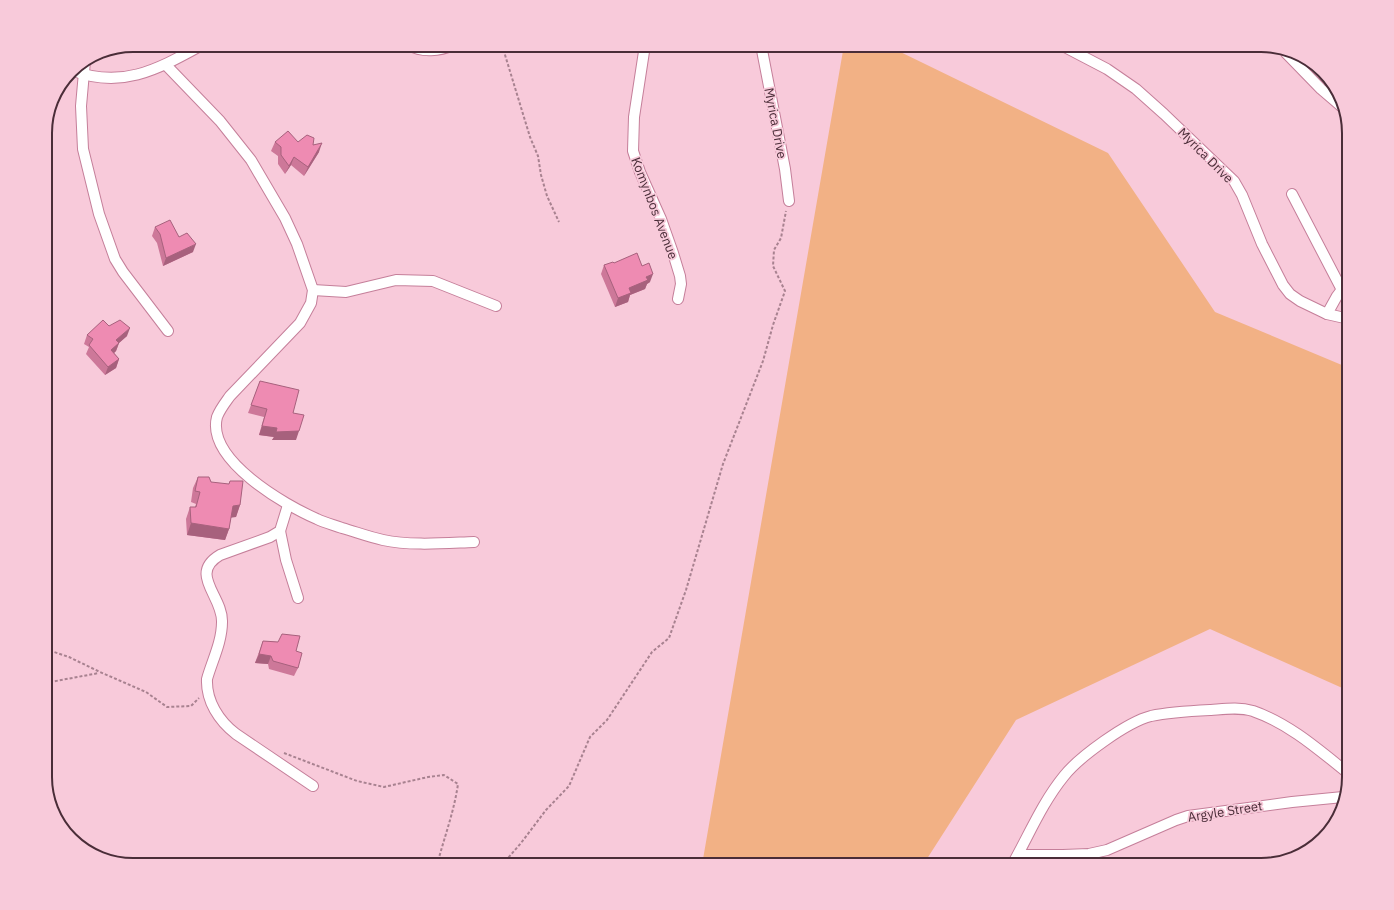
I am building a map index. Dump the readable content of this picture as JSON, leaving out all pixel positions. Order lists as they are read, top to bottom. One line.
{"streets":{"street":["Myrica Drive","Komynbos Avenue","Argyle Street"]}}
